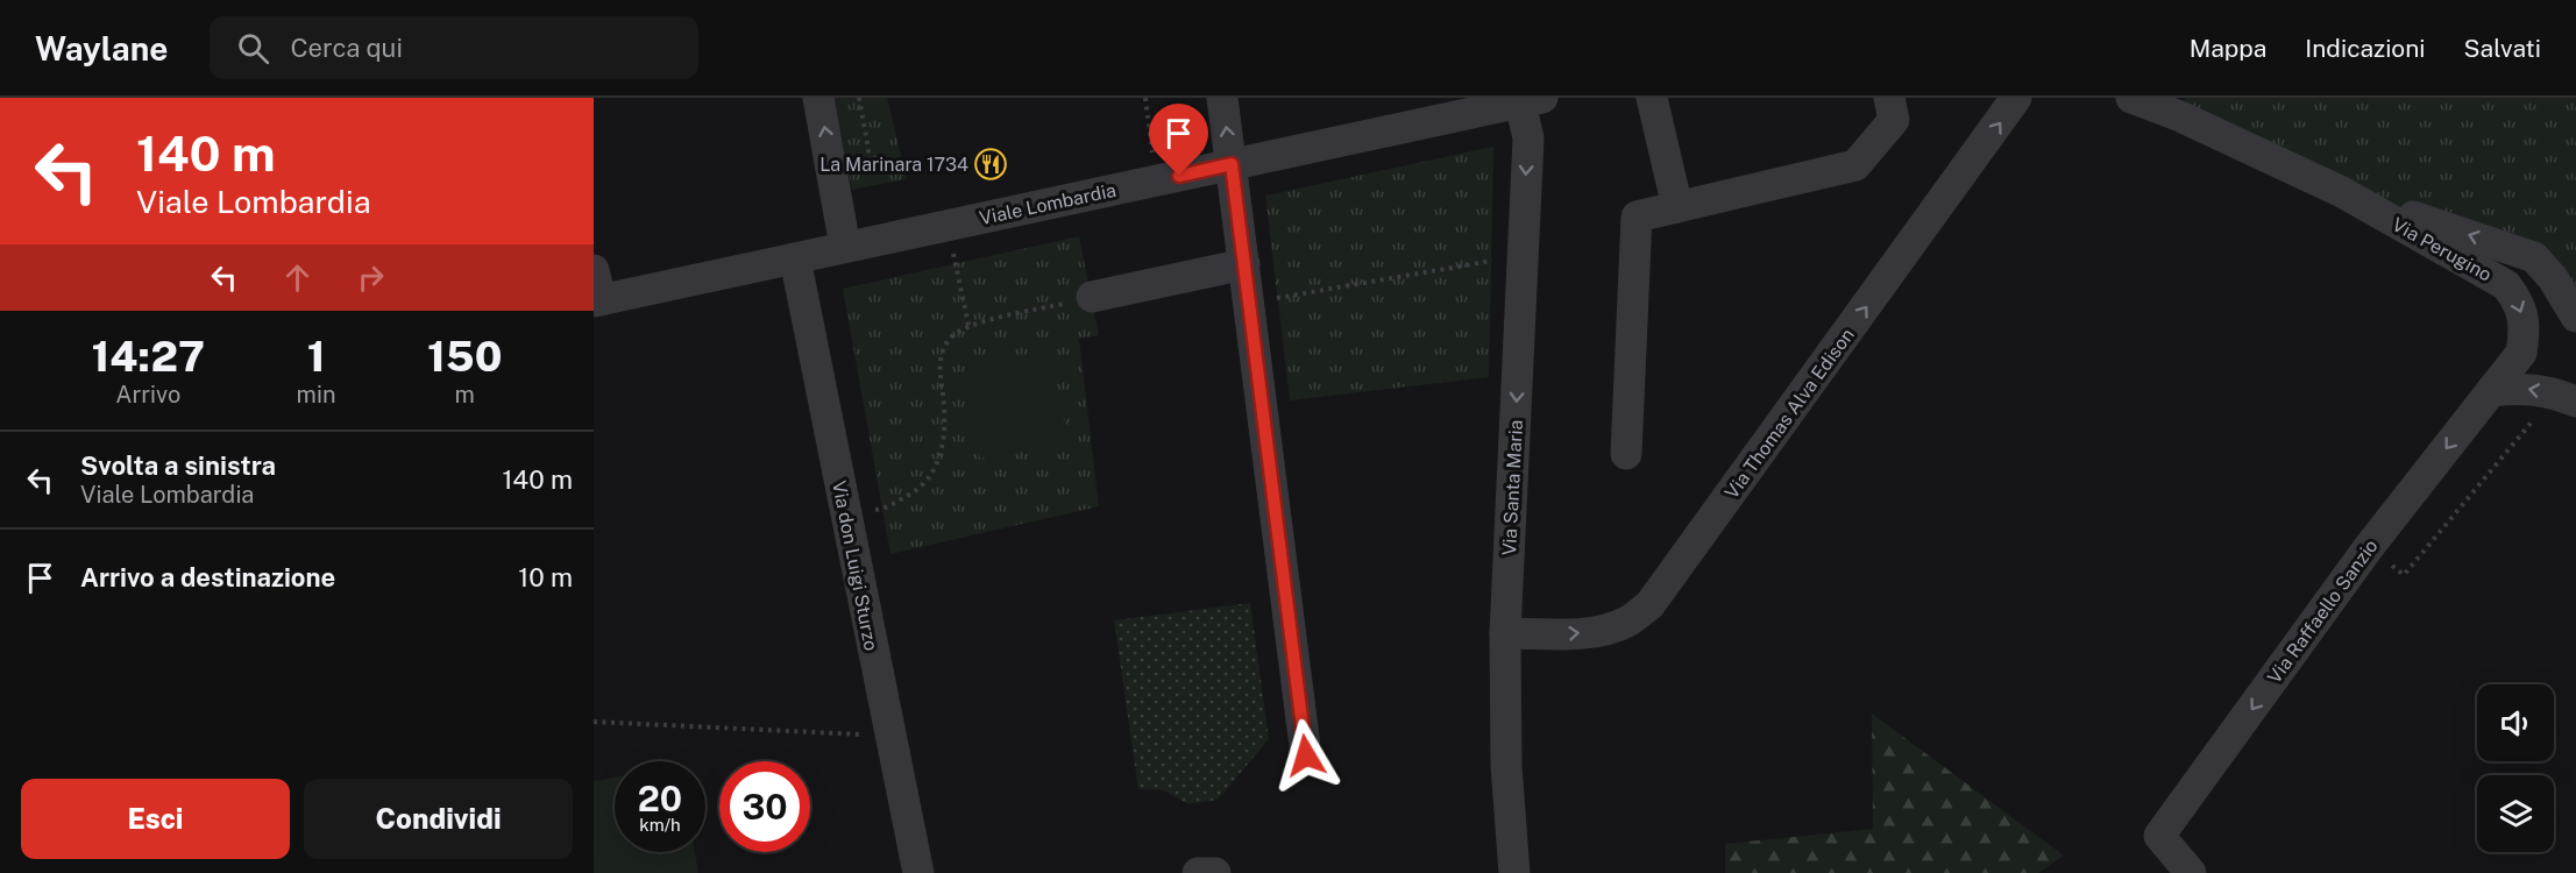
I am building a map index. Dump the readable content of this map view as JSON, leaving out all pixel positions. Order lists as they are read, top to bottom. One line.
{"streets":{"street":["Viale Lombardia","Via Perugino","Via Thomas Alva Edison","Via Santa Maria","Via don Luigi Sturzo","Via Raffaello Sanzio"]},"crossings":[["Viale Lombardia","Via Santa Maria"],["Viale Lombardia","Via don Luigi Sturzo"],["Via Perugino","Via Raffaello Sanzio"],["Via Thomas Alva Edison","Via Santa Maria"]],"one_way":["Via Thomas Alva Edison","Via Raffaello Sanzio"],"places":{"restaurant":["La Marinara 1734"]},"page":{"header":"Waylane","search":"Cerca qui","nav":["Mappa","Indicazioni","Salvati"],"turn":["140 m","Viale Lombardia"],"eta":["14:27","Arrivo","1","min","150","m"],"list":[{"name":"Svolta a sinistra","note":"Viale Lombardia","value":"140 m"},{"name":"Arrivo a destinazione","value":"10 m"}],"speed":"20 km/h","limit":"30","buttons":["Esci","Condividi"]}}
